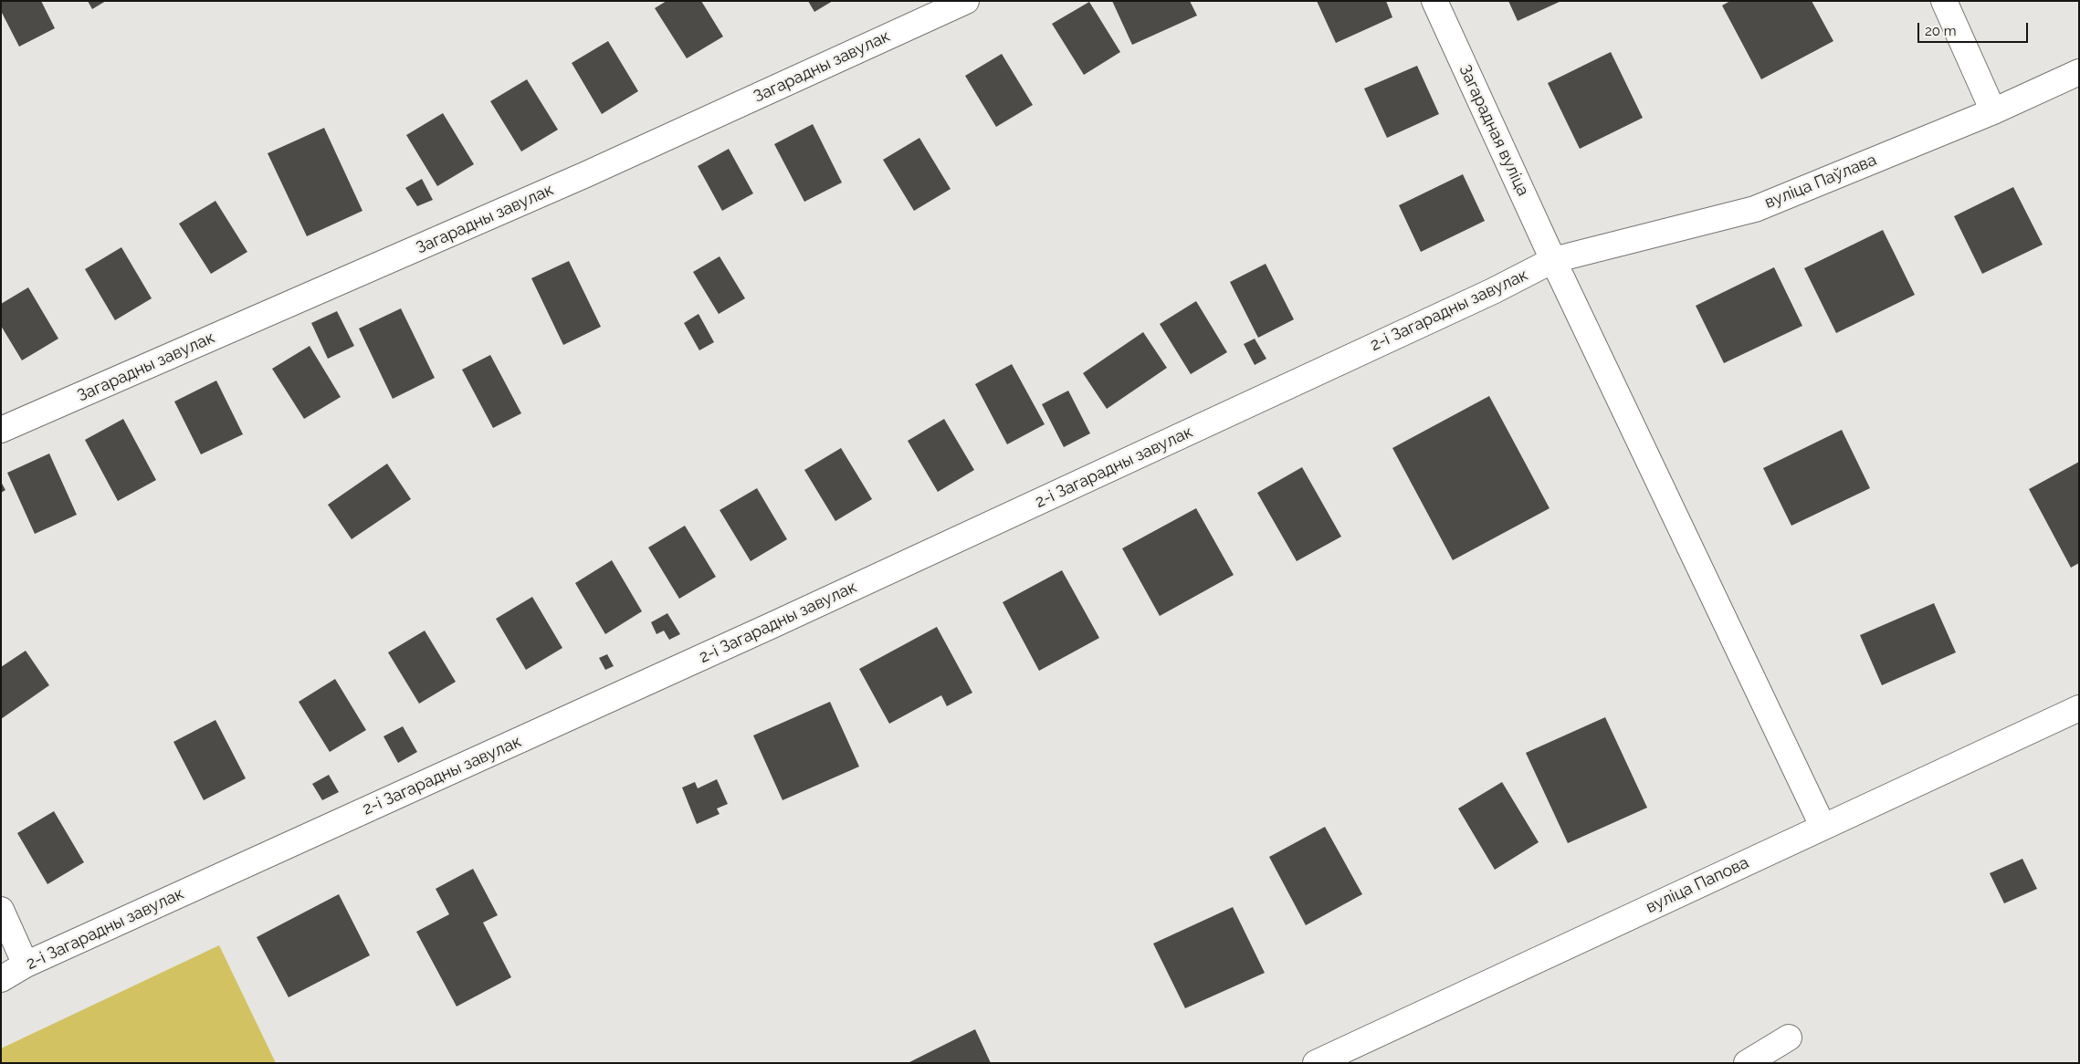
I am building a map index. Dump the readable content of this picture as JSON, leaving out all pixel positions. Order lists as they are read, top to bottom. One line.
{"streets":{"street":["Загарадны завулак","Загарадная вуліца","вуліца Паўлава","2-і Загарадны завулак","вуліца Папова"]},"crossings":[["Загарадная вуліца","вуліца Паўлава"],["Загарадная вуліца","2-і Загарадны завулак"],["Загарадная вуліца","вуліца Папова"],["вуліца Паўлава","2-і Загарадны завулак"]],"scale_bar":"20 m"}
